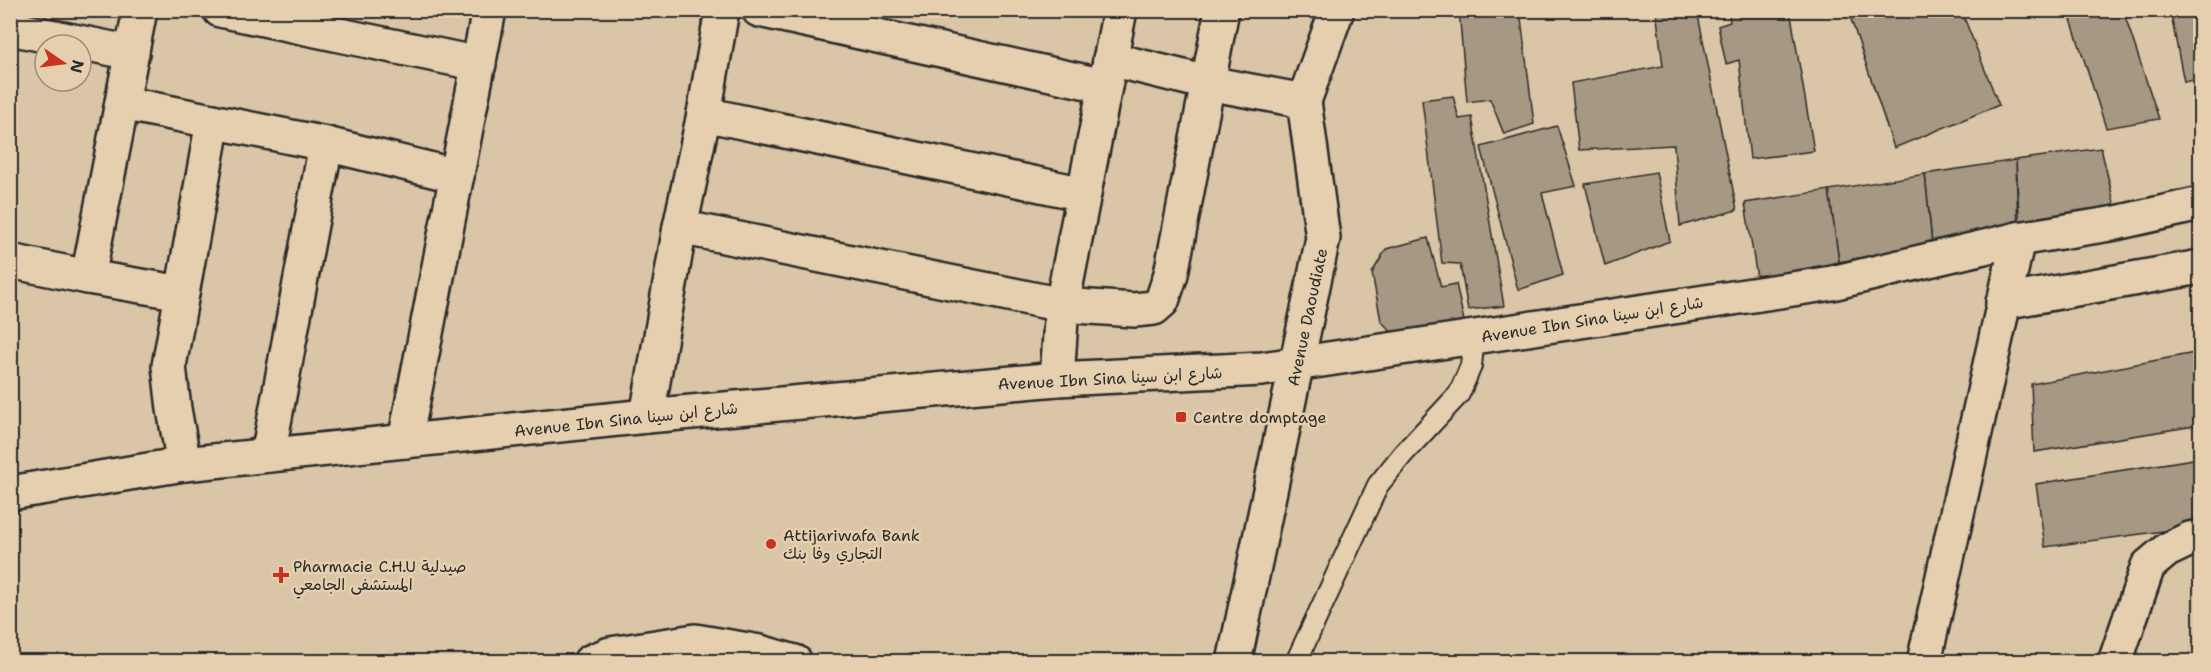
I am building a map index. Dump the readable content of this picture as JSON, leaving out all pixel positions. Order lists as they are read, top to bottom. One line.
{"streets":{"street":["Avenue Daoudiate","Avenue Ibn Sina شارع ابن سينا"]},"crossings":[["Avenue Daoudiate","Avenue Ibn Sina شارع ابن سينا"]],"places":{"transit":["Centre domptage"],"other":["Attijariwafa Bank التجاري وفا بنك"],"health":["Pharmacie C.H.U صيدلية المستشفى الجامعي"]},"north":"right"}
